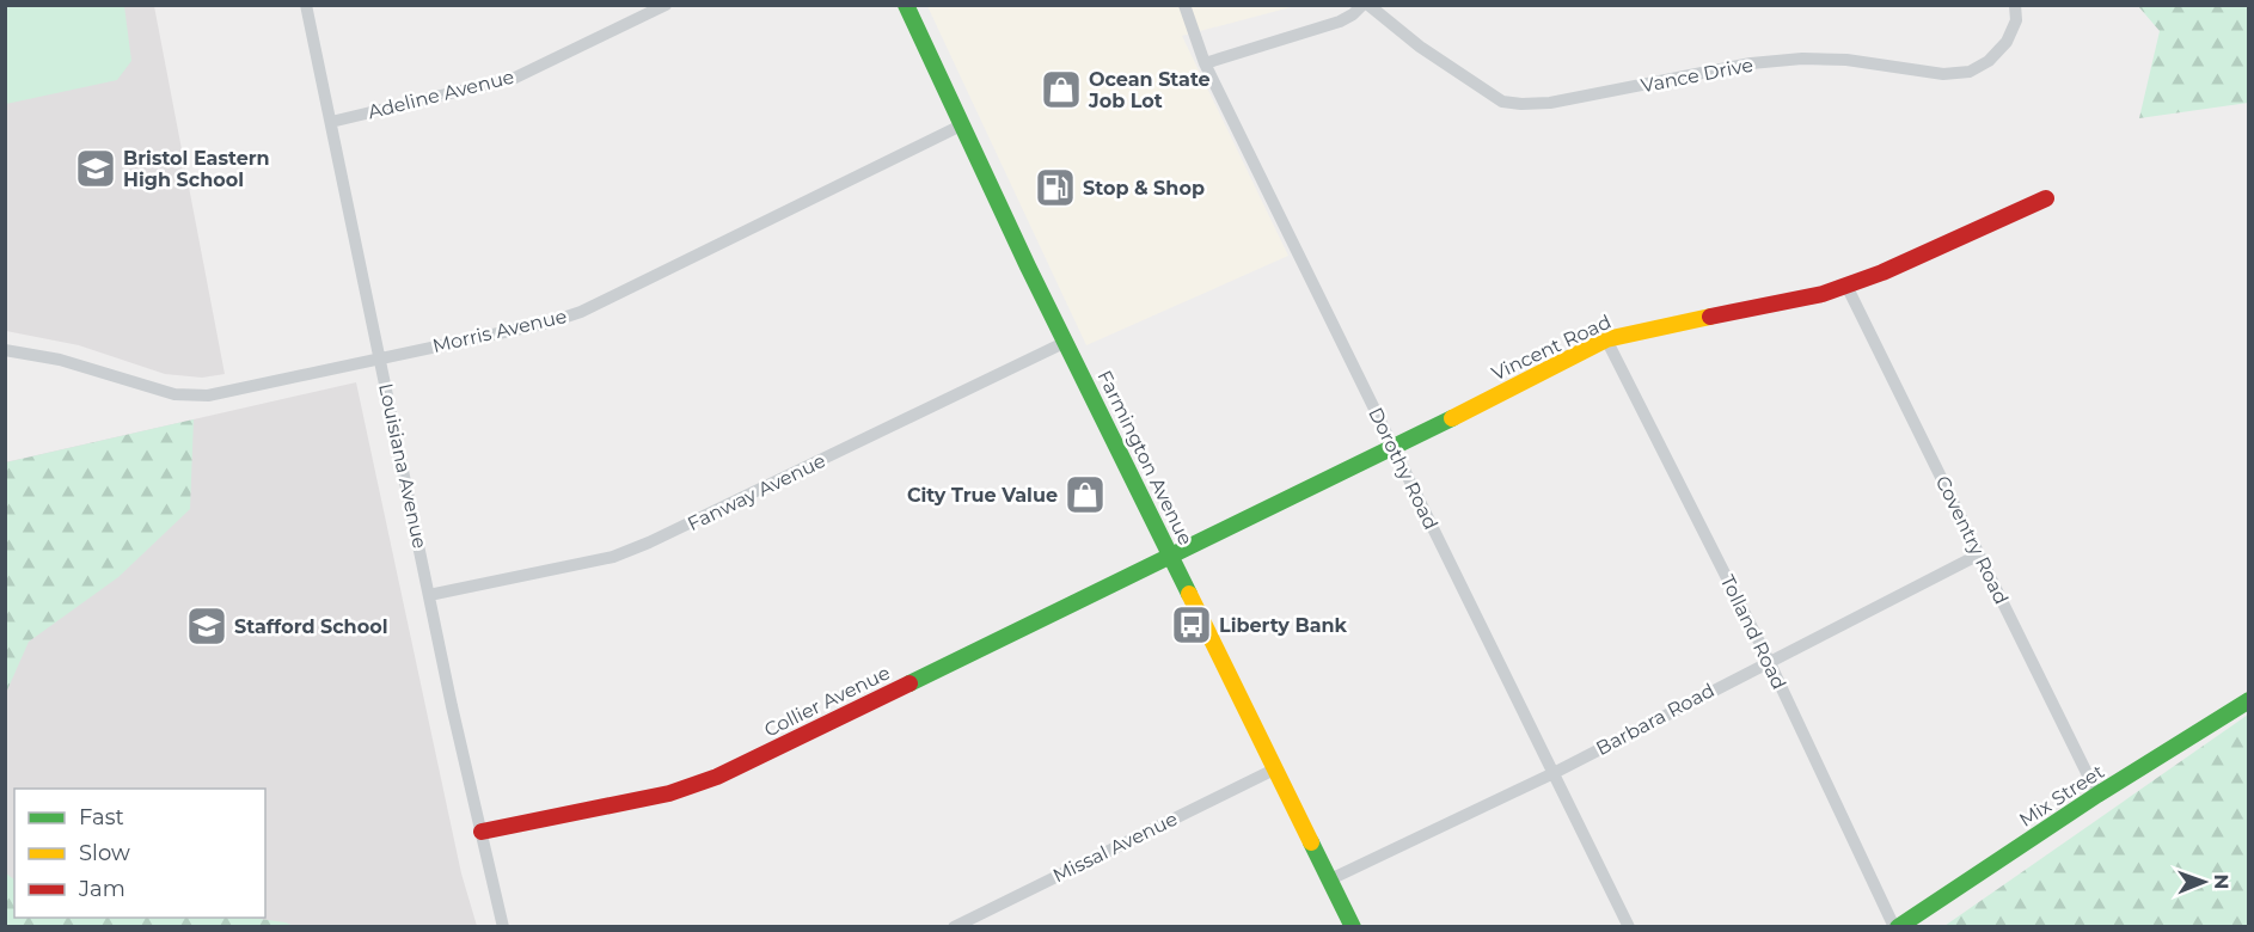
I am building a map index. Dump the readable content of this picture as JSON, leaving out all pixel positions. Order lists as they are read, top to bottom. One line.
{"streets":{"main road":["Vincent Road","Farmington Avenue","Collier Avenue","Mix Street"],"street":["Vance Drive","Adeline Avenue","Morris Avenue","Louisiana Avenue","Dorothy Road","Fanway Avenue","Coventry Road","Tolland Road","Barbara Road","Missal Avenue"]},"crossings":[["Adeline Avenue","Louisiana Avenue"],["Morris Avenue","Farmington Avenue"],["Morris Avenue","Louisiana Avenue"],["Vincent Road","Farmington Avenue"],["Vincent Road","Dorothy Road"],["Vincent Road","Coventry Road"],["Vincent Road","Tolland Road"],["Vincent Road","Collier Avenue"],["Farmington Avenue","Fanway Avenue"],["Farmington Avenue","Collier Avenue"],["Farmington Avenue","Barbara Road"],["Farmington Avenue","Missal Avenue"],["Louisiana Avenue","Fanway Avenue"],["Louisiana Avenue","Collier Avenue"],["Dorothy Road","Barbara Road"],["Coventry Road","Barbara Road"],["Coventry Road","Mix Street"],["Tolland Road","Barbara Road"],["Tolland Road","Mix Street"]],"places":{"shop":["Ocean State Job Lot","City True Value"],"school or university":["Bristol Eastern High School","Stafford School"],"fuel station":["Stop & Shop"],"bus stop":["Liberty Bank"]},"legend":["Fast","Slow","Jam"],"north":"right"}
